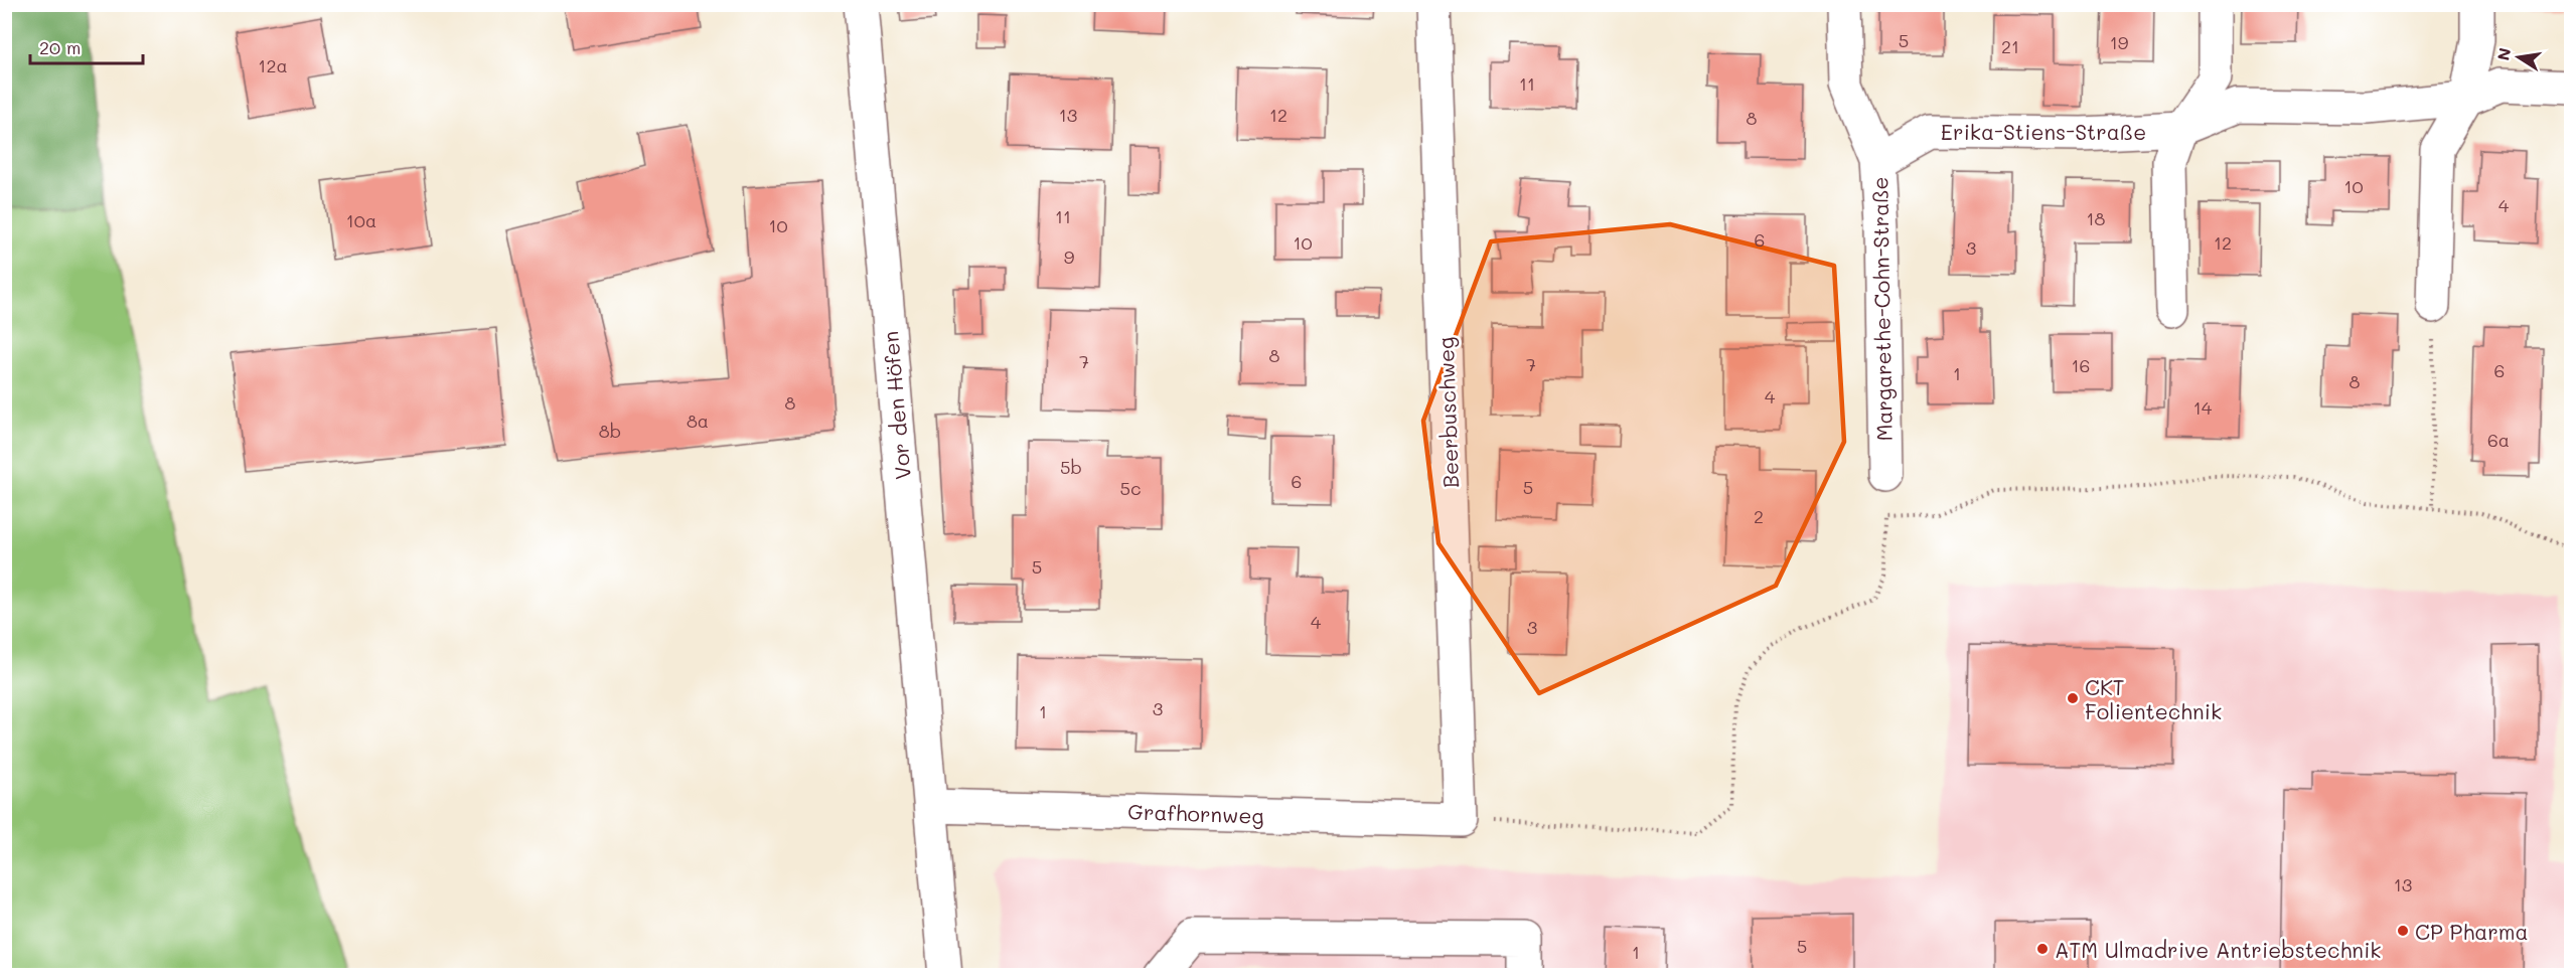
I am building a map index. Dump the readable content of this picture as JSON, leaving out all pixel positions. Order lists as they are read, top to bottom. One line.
{"streets":{"street":["Erika-Stiens-Straße","Margarethe-Cohn-Straße","Vor den Höfen","Beerbuschweg","Grafhornweg"]},"crossings":[["Erika-Stiens-Straße","Margarethe-Cohn-Straße"],["Vor den Höfen","Grafhornweg"],["Beerbuschweg","Grafhornweg"]],"places":["CKT Folientechnik","CP Pharma","ATM Ulmadrive Antriebstechnik"],"house_numbers":["5","19","21","12a","11","13","12","8","10","4","11","18","10a","10","6","10","12","3","9","8","7","7","16","6","1","8","4","8","14","8a","8b","6a","5b","6","5","5c","2","5","4","3","3","1","13","5","1"],"scale_bar":"20 m","north":"left"}
